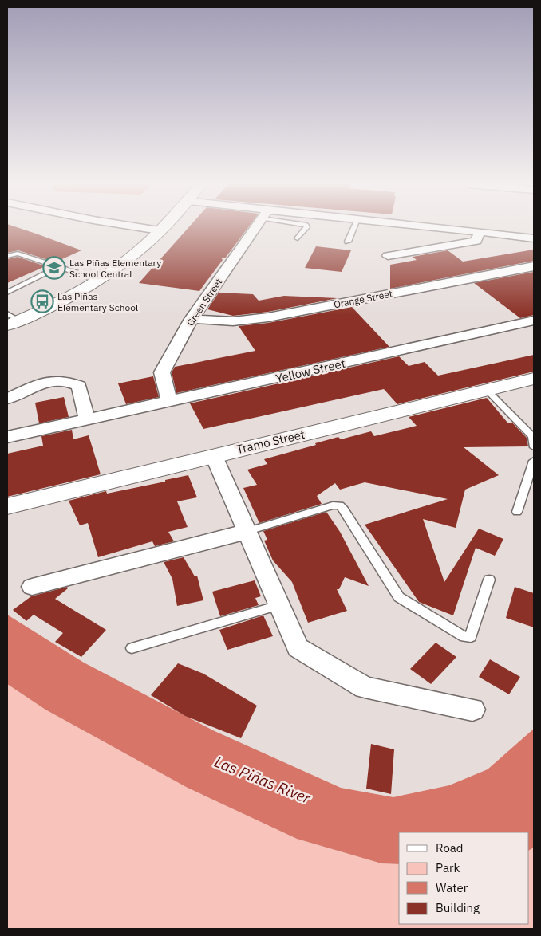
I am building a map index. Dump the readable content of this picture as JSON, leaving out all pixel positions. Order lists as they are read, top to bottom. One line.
{"streets":{"street":["Orange Street","Green Street","Yellow Street","Tramo Street"]},"crossings":[["Orange Street","Green Street"],["Green Street","Yellow Street"]],"water":["Las Piñas River"],"places":{"school or university":["Las Piñas Elementary School Central"],"bus stop":["Las Piñas Elementary School"]},"legend":["Road","Park","Water","Building"]}
